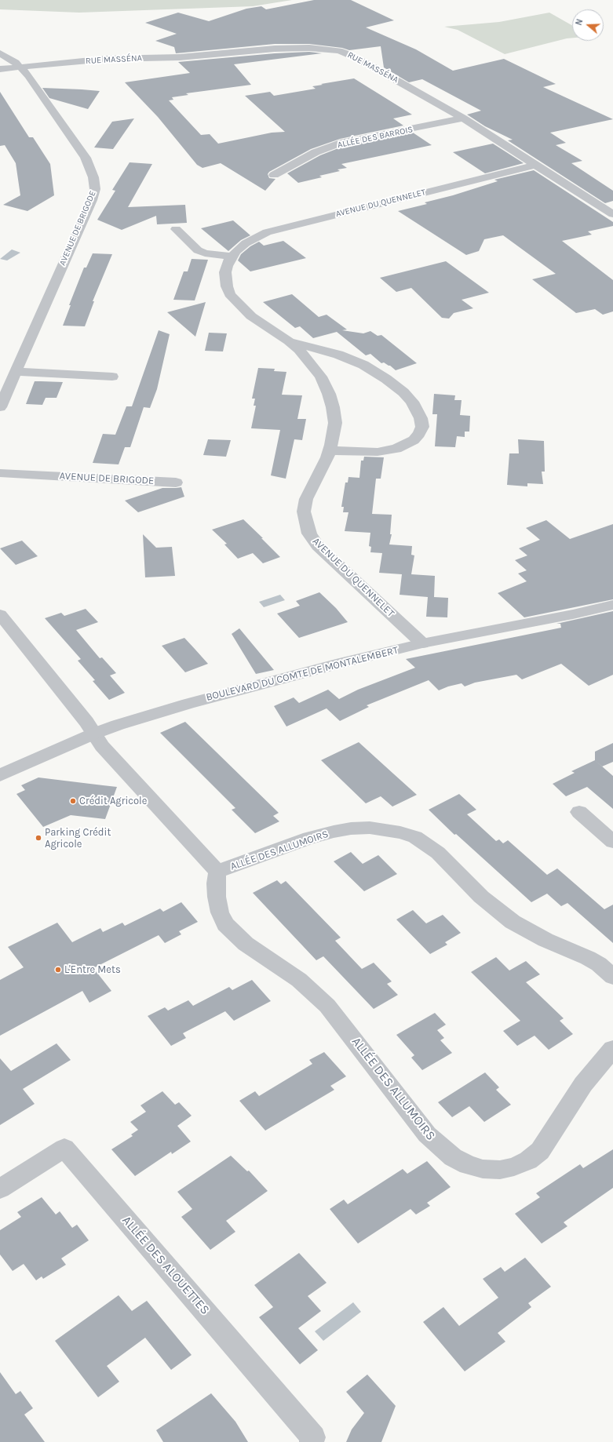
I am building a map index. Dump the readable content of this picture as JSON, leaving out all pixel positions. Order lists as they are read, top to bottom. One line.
{"streets":{"street":["RUE MASSÉNA","ALLÉE DES BARROIS","AVENUE DU QUENNELET","AVENUE DE BRIGODE","BOULEVARD DU COMTE DE MONTALEMBERT","ALLÉE DES ALLUMOIRS","ALLÉE DES ALOUETTES"]},"crossings":[["RUE MASSÉNA","ALLÉE DES BARROIS"],["RUE MASSÉNA","AVENUE DU QUENNELET"],["RUE MASSÉNA","AVENUE DE BRIGODE"],["AVENUE DU QUENNELET","BOULEVARD DU COMTE DE MONTALEMBERT"],["BOULEVARD DU COMTE DE MONTALEMBERT","ALLÉE DES ALLUMOIRS"]],"places":["Crédit Agricole","Parking Crédit Agricole","L'Entre Mets"],"north":"left"}
